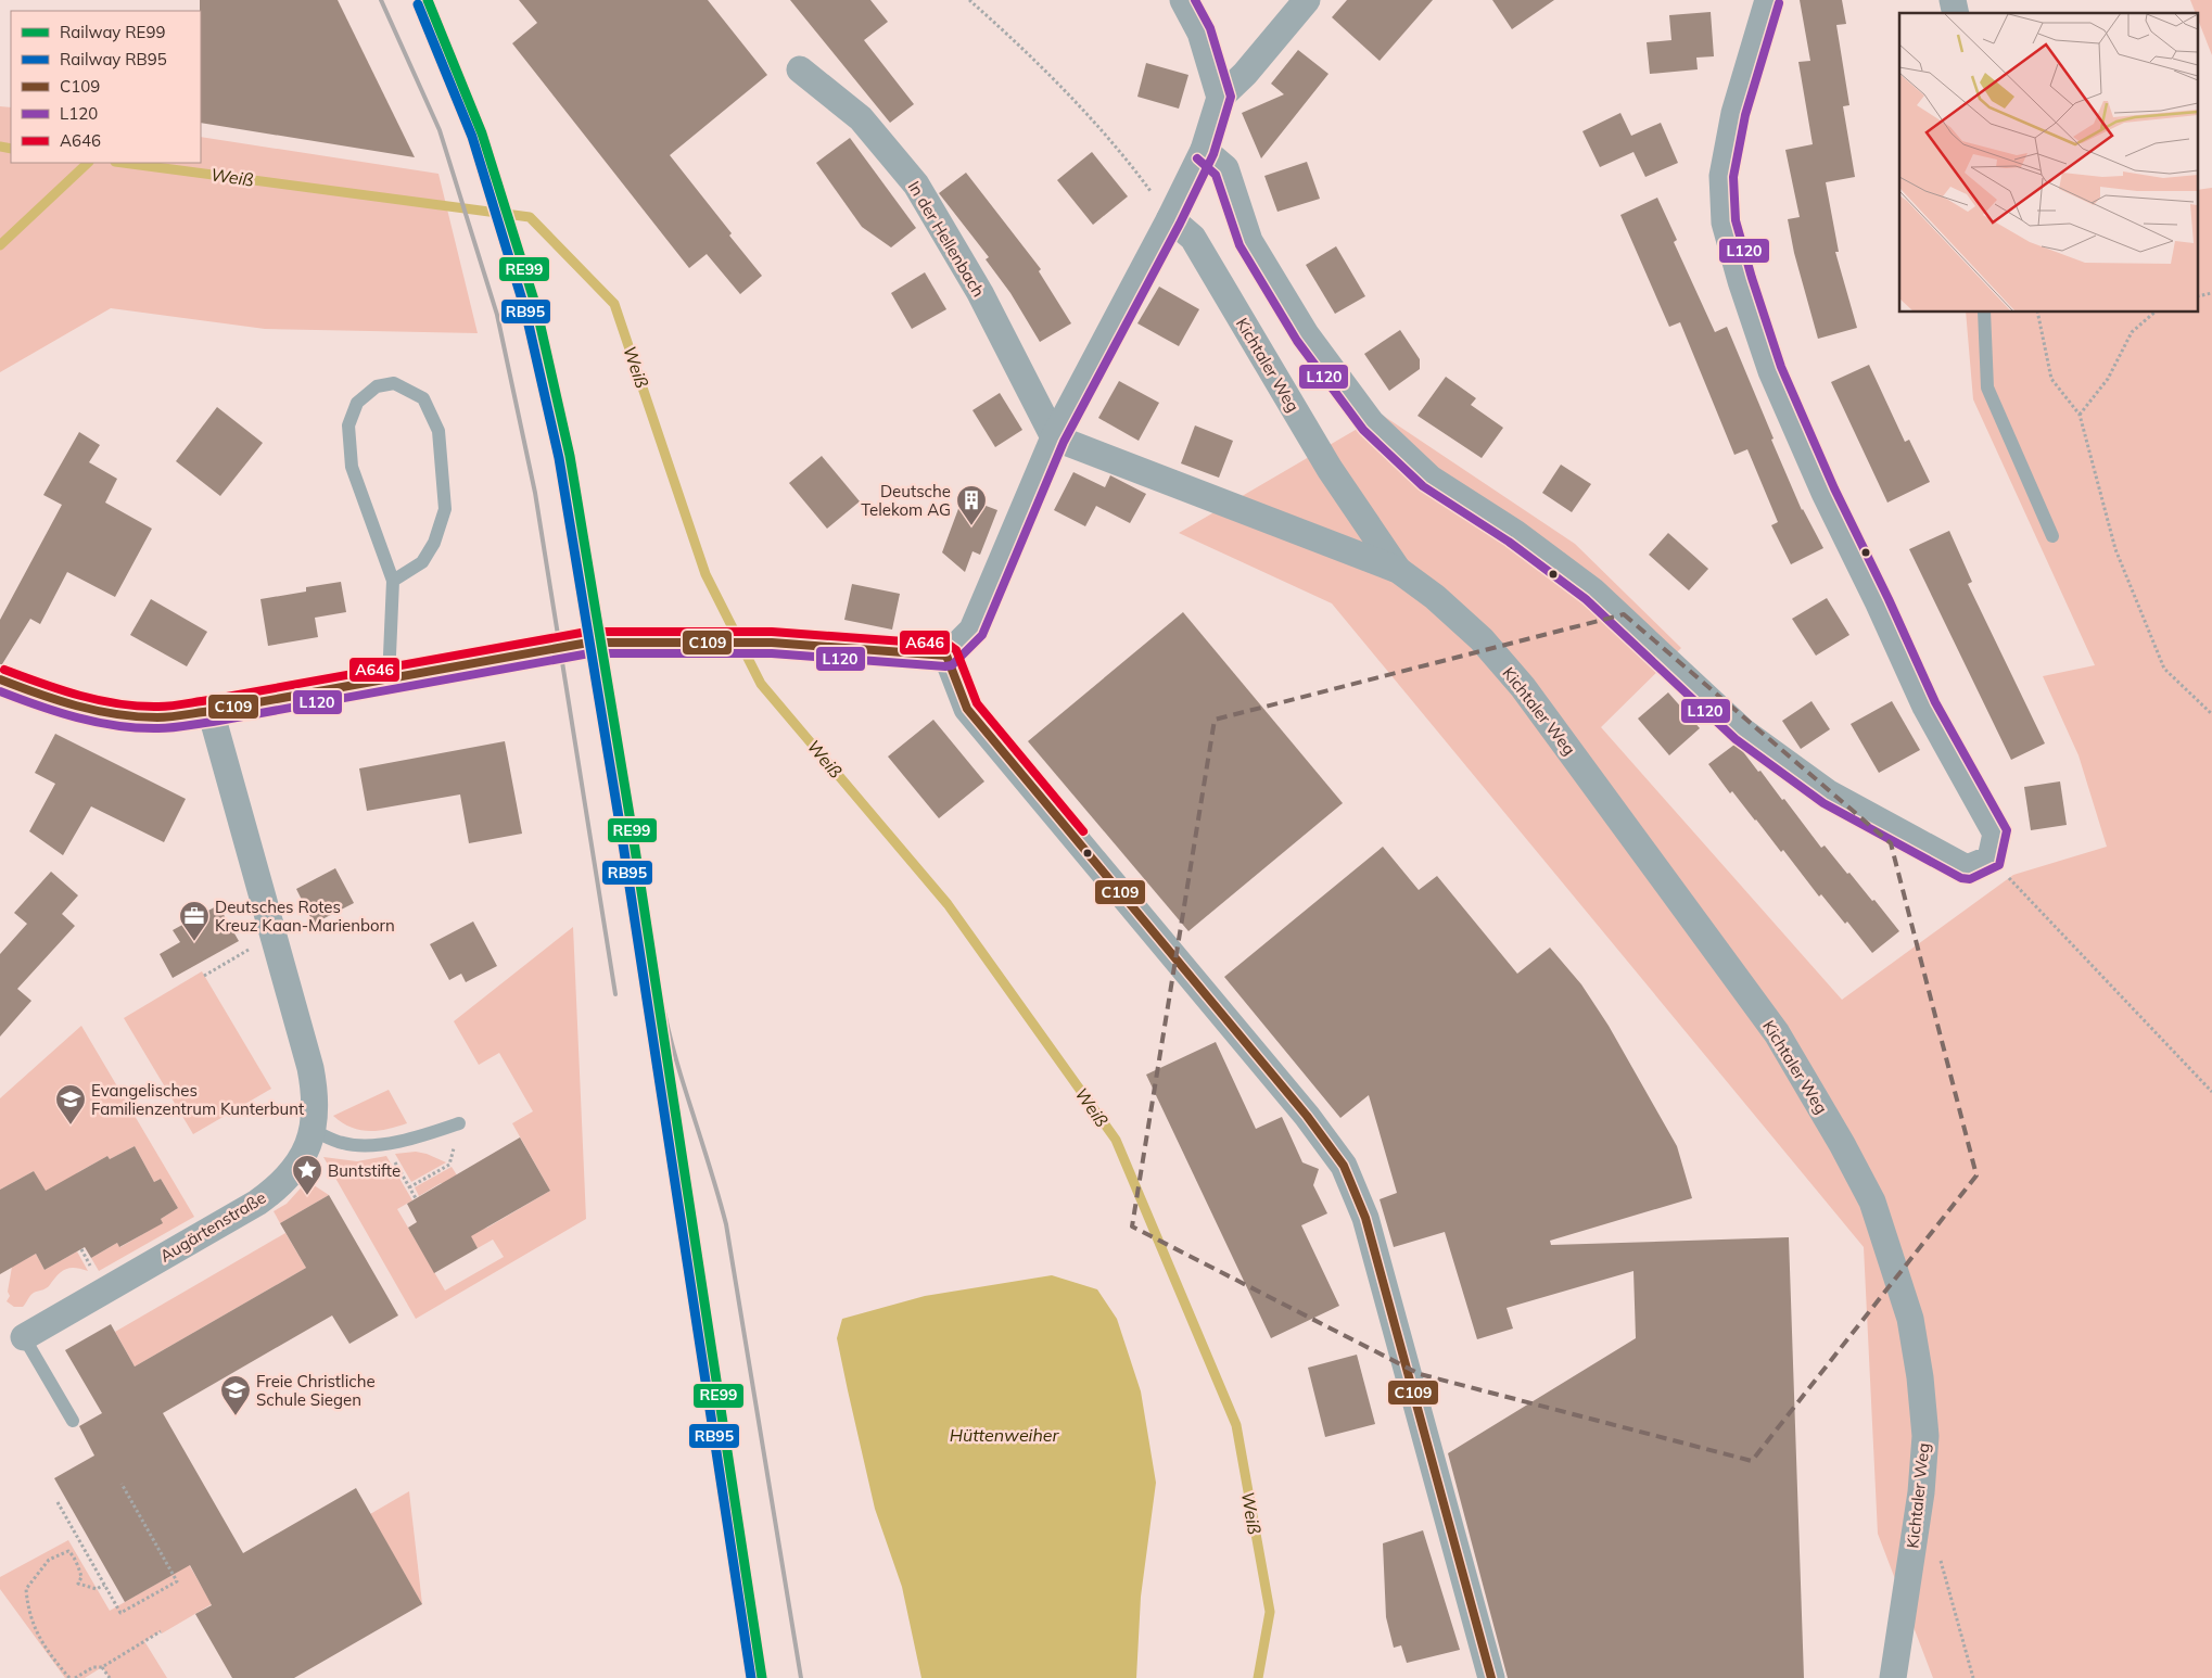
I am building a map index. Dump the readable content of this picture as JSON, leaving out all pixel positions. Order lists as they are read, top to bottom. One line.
{"streets":{"street":["In der Hellenbach","Kichtaler Weg","Augärtenstraße"]},"crossings":[["In der Hellenbach","Kichtaler Weg"]],"water":["Weiß","Hüttenweiher"],"places":{"building":["Deutsche Telekom AG"],"office":["Deutsches Rotes Kreuz Kaan-Marienborn"],"school or university":["Evangelisches Familienzentrum Kunterbunt","Freie Christliche Schule Siegen"],"place":["Buntstifte"]},"lines":["rail line RE99","transit line L120","rail line RB95","transit line A646","transit line C109"],"legend":["Railway RE99","Railway RB95","C109","L120","A646"]}
